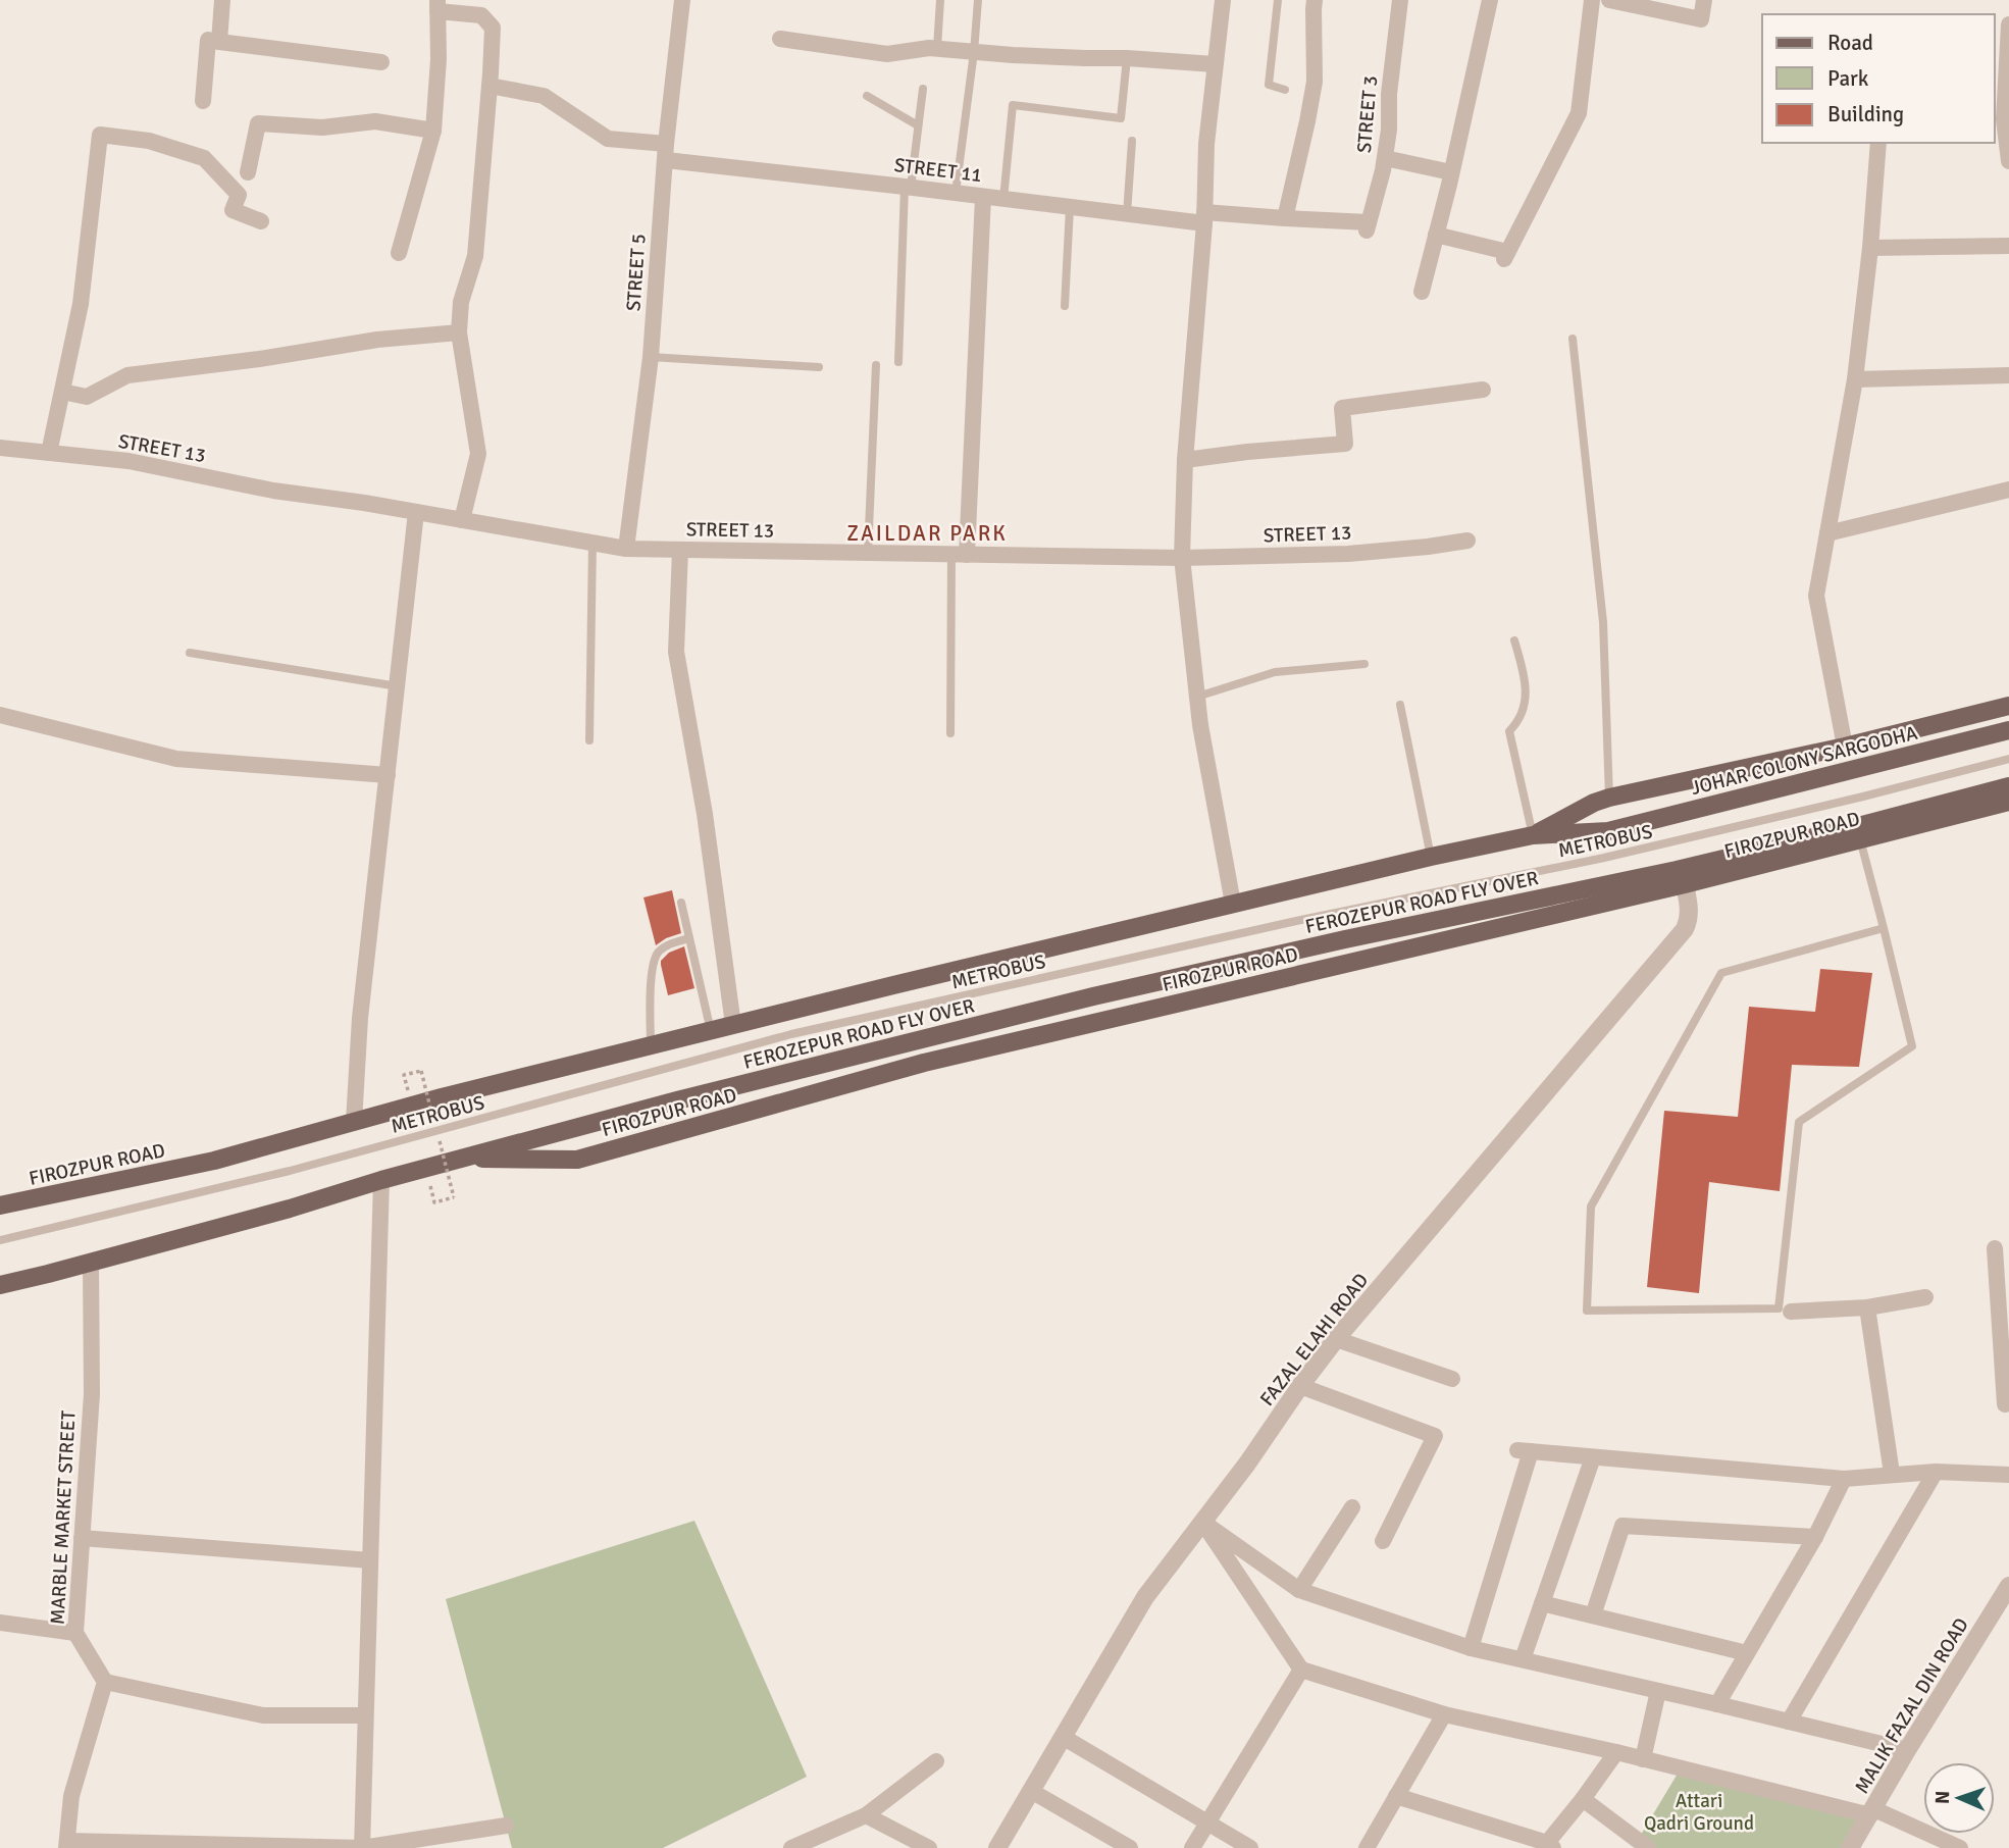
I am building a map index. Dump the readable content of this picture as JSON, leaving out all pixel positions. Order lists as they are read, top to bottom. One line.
{"streets":{"main road":["JOHAR COLONY SARGODHA","FIROZPUR ROAD","FEROZEPUR ROAD FLY OVER"],"street":["STREET 3","STREET 11","STREET 5","STREET 13","FAZAL ELAHI ROAD","MARBLE MARKET STREET","MALIK FAZAL DIN ROAD"],"lane":["METROBUS"]},"crossings":[["STREET 3","STREET 11"],["STREET 11","STREET 5"],["STREET 5","STREET 13"],["JOHAR COLONY SARGODHA","FIROZPUR ROAD"],["FIROZPUR ROAD","FEROZEPUR ROAD FLY OVER"],["FIROZPUR ROAD","FAZAL ELAHI ROAD"],["FIROZPUR ROAD","MARBLE MARKET STREET"]],"districts":["ZAILDAR PARK"],"parks":["Attari Qadri Ground"],"legend":["Road","Park","Building"],"north":"left"}
